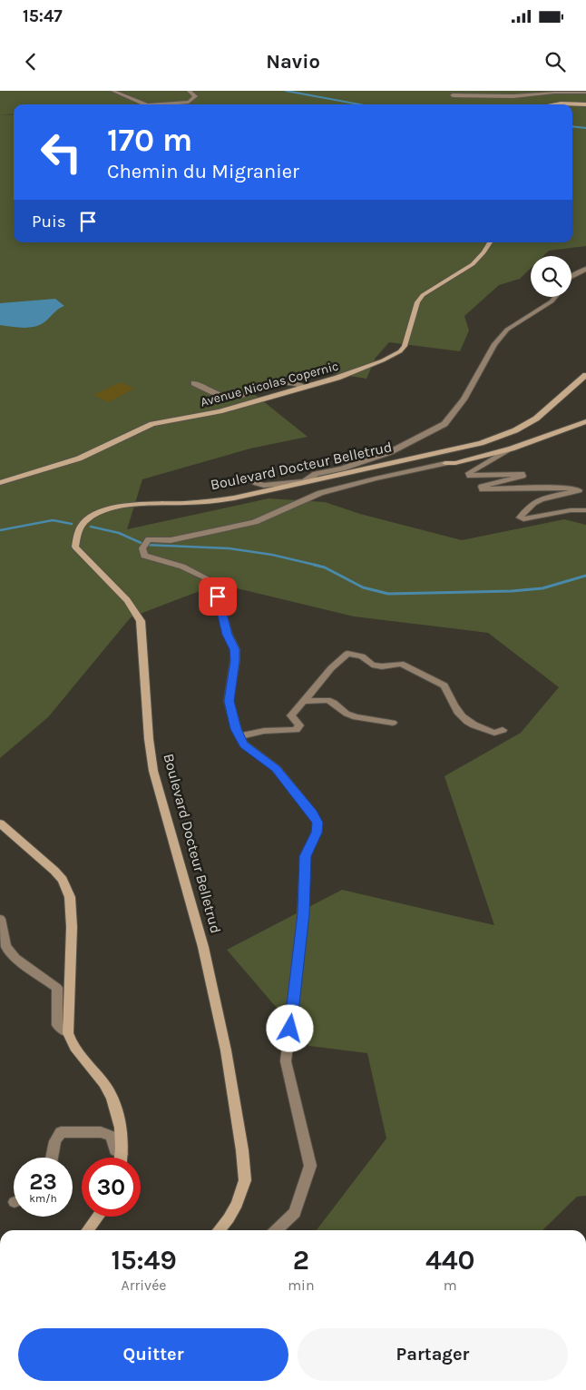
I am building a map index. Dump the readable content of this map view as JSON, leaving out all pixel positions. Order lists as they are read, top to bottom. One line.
{"streets":{"street":["Avenue Nicolas Copernic","Boulevard Docteur Belletrud"]},"page":{"status":"15:47","header":"Navio","turn":["170 m","Chemin du Migranier"],"then":"Puis","speed":"23 km/h","limit":"30","eta":["15:49","Arrivée","2","min","440","m"],"buttons":["Quitter","Partager"]}}
